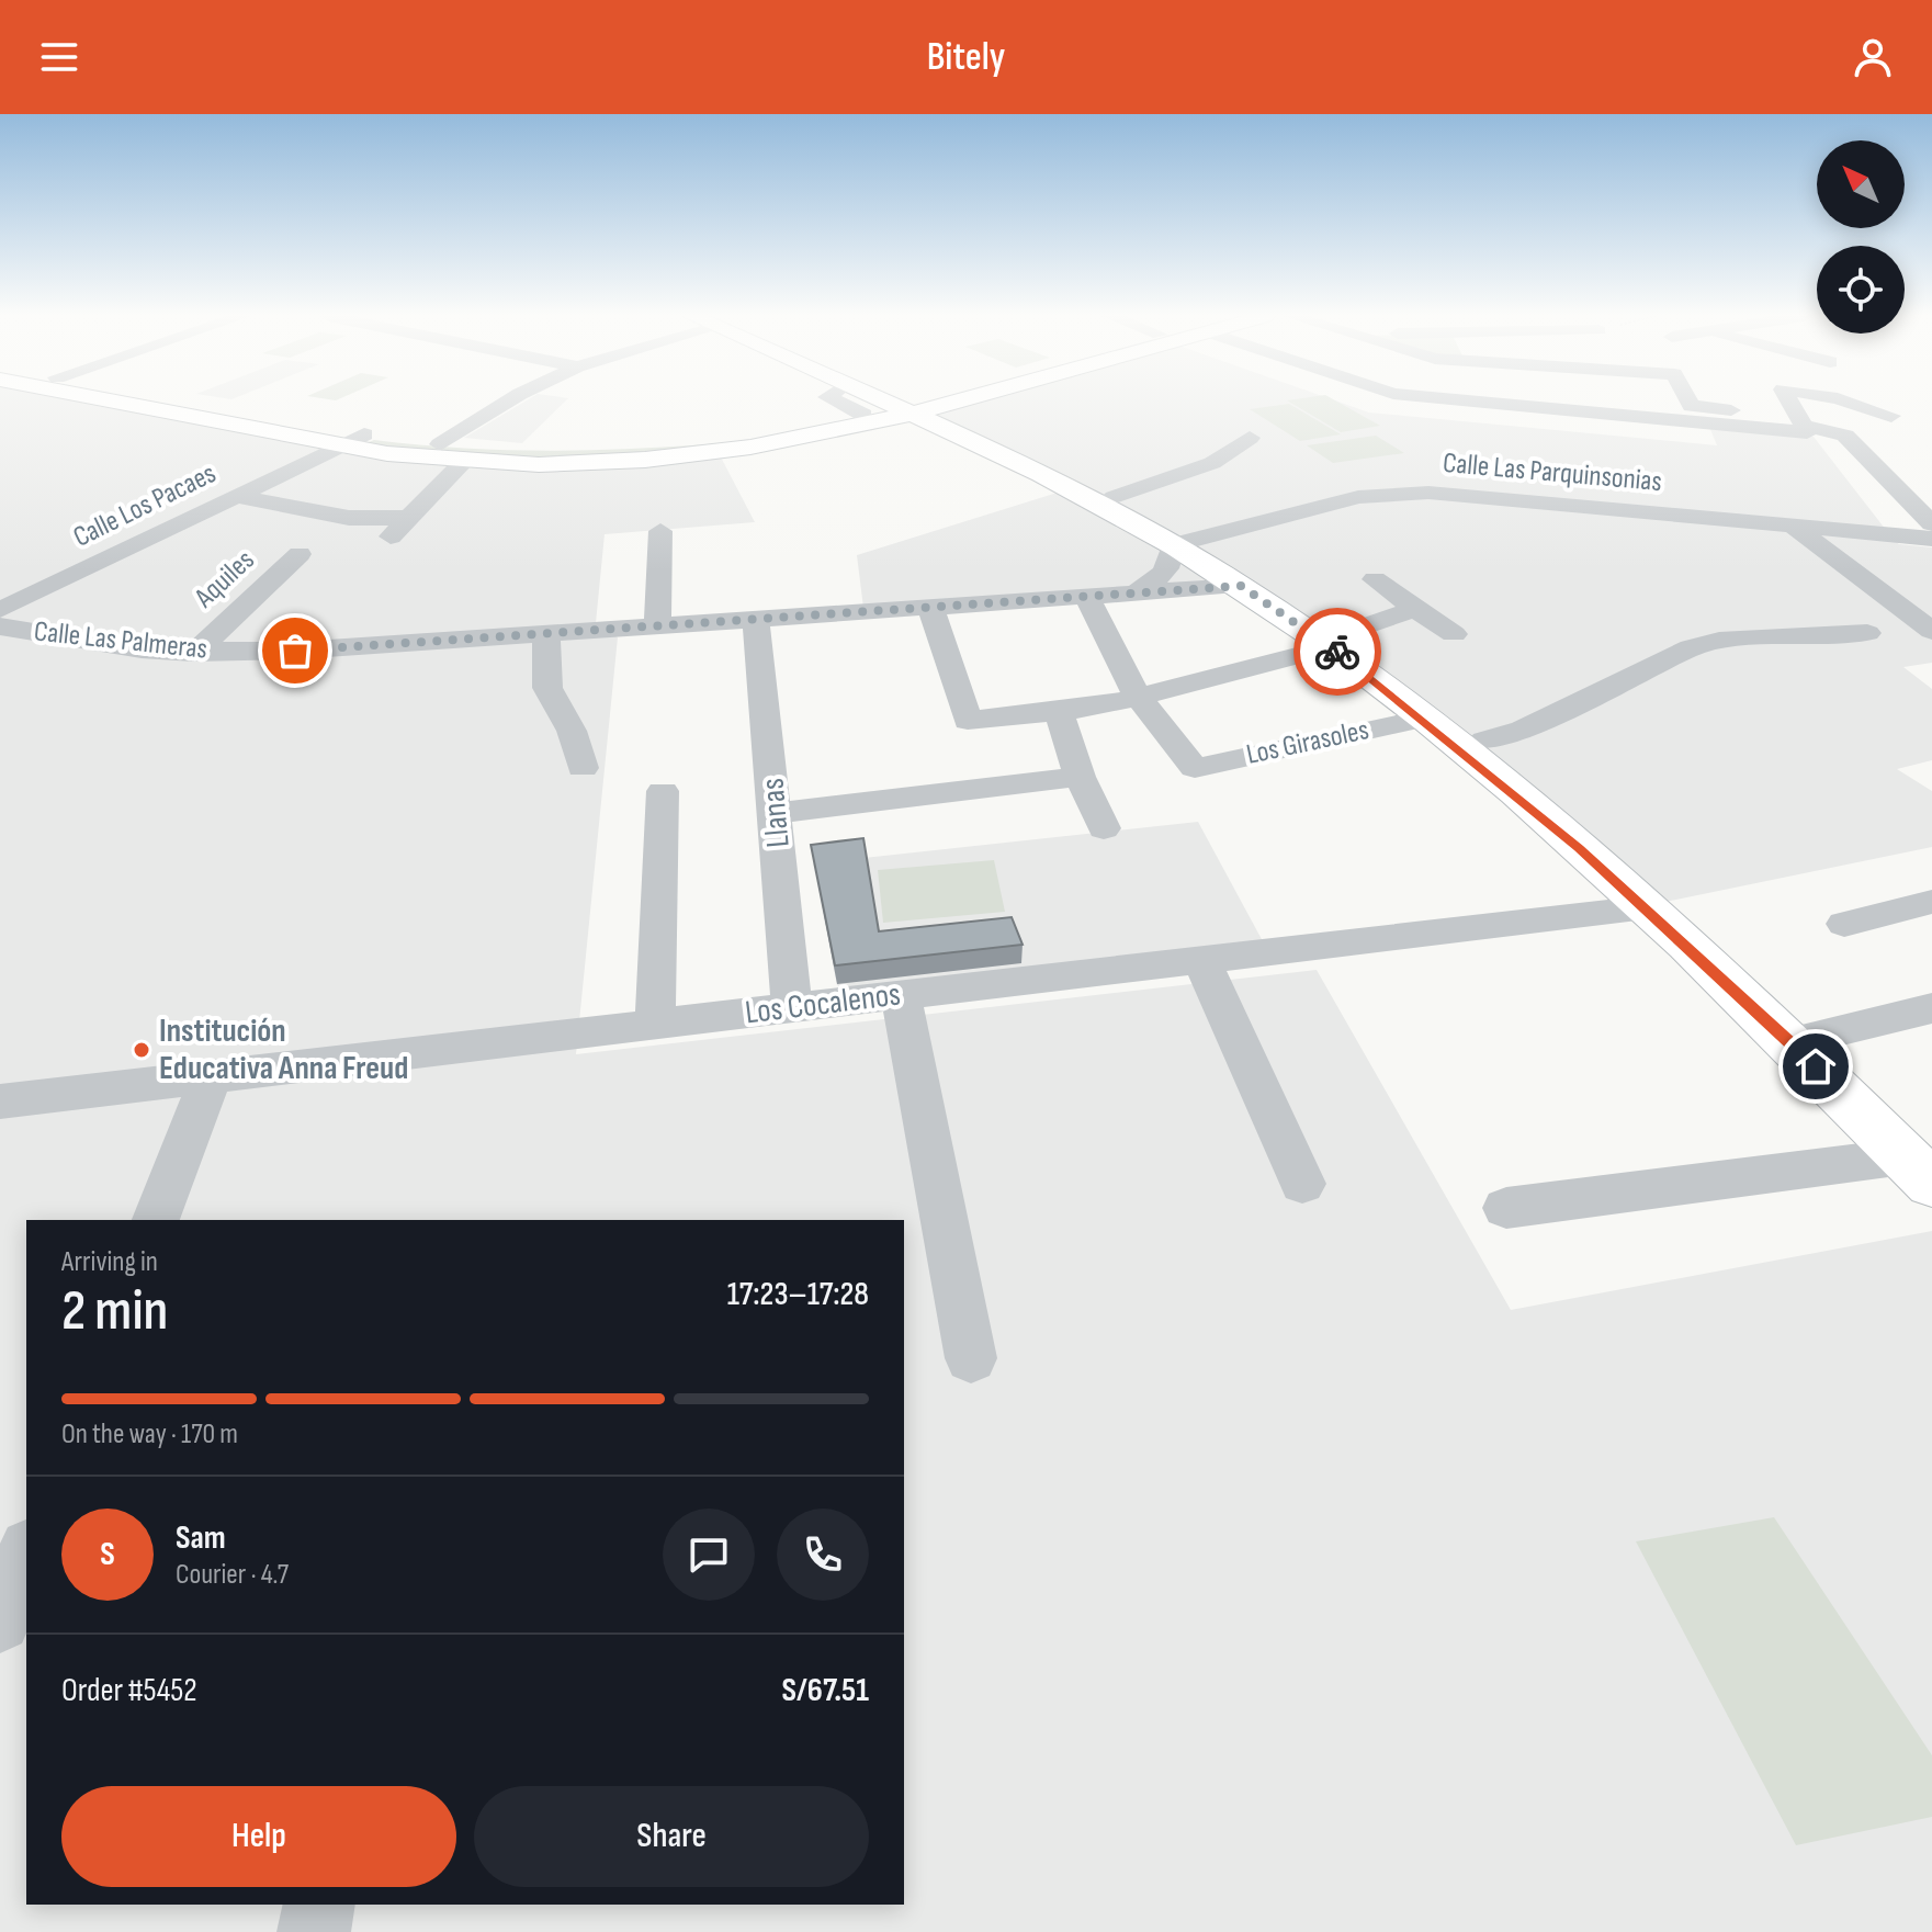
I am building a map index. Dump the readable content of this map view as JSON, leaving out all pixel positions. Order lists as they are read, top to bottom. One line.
{"streets":{"street":["Calle Las Parquinsonias","Calle Los Pacaes","Aquiles","Calle Las Palmeras","Los Girasoles","Llanas","Los Cocalenos"]},"crossings":[["Aquiles","Calle Las Palmeras"],["Calle Las Palmeras","Llanas"],["Llanas","Los Cocalenos"]],"places":["Institución Educativa Anna Freud"],"north":"top left","page":{"header":"Bitely","heading":["2 min","Arriving in","17:23–17:28"],"panel":["Sam","Courier · 4.7","Order #5452","S/67.51"],"bar":"On the way · 170 m","round":"S","buttons":["Help","Share"]}}
